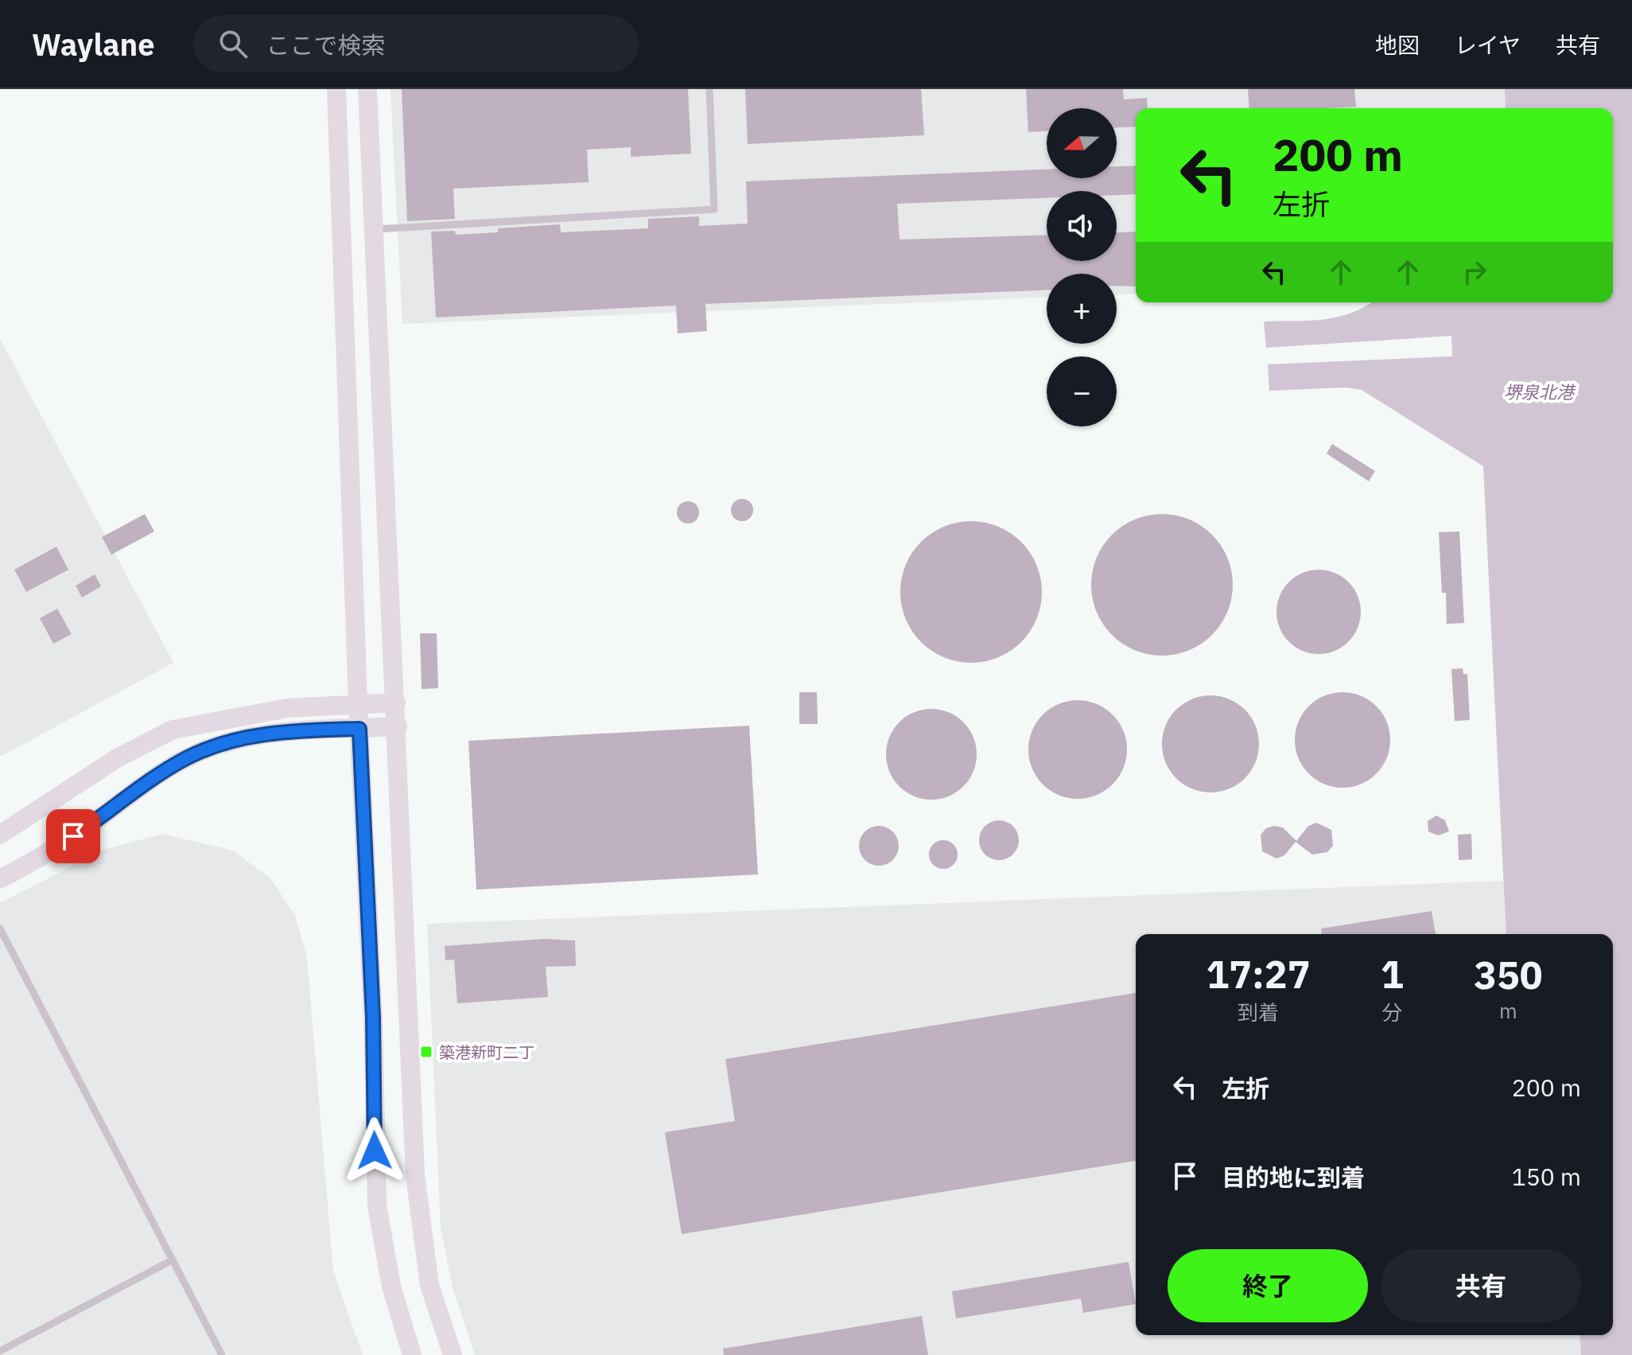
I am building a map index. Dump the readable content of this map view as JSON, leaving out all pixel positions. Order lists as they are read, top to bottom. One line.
{"water":["堺泉北港"],"places":{"transit":["築港新町二丁"]},"north":"left","page":{"header":"Waylane","search":"ここで検索","nav":["地図","レイヤ","共有"],"map_buttons":["+","−"],"turn":["200 m","左折"],"eta":["17:27","到着","1","分","350","m"],"list":[{"name":"左折","value":"200 m"},{"name":"目的地に到着","value":"150 m"}],"buttons":["終了","共有"]}}
